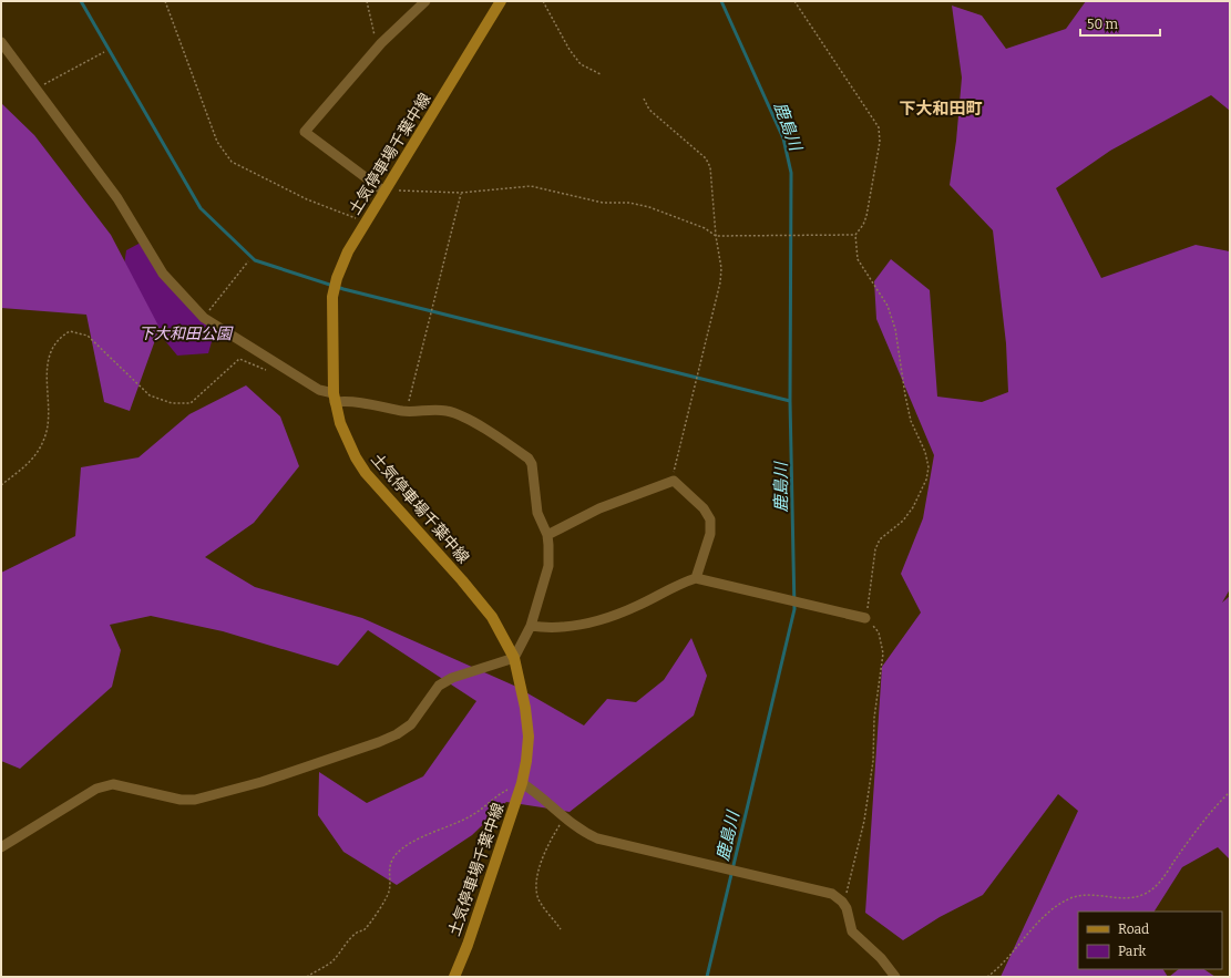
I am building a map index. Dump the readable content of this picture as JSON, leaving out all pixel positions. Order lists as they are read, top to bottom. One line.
{"streets":{"main road":["土気停車場千葉中線"]},"districts":["下大和田町"],"water":["鹿島川"],"parks":["下大和田公園"],"legend":["Road","Park"],"scale_bar":"50 m"}
